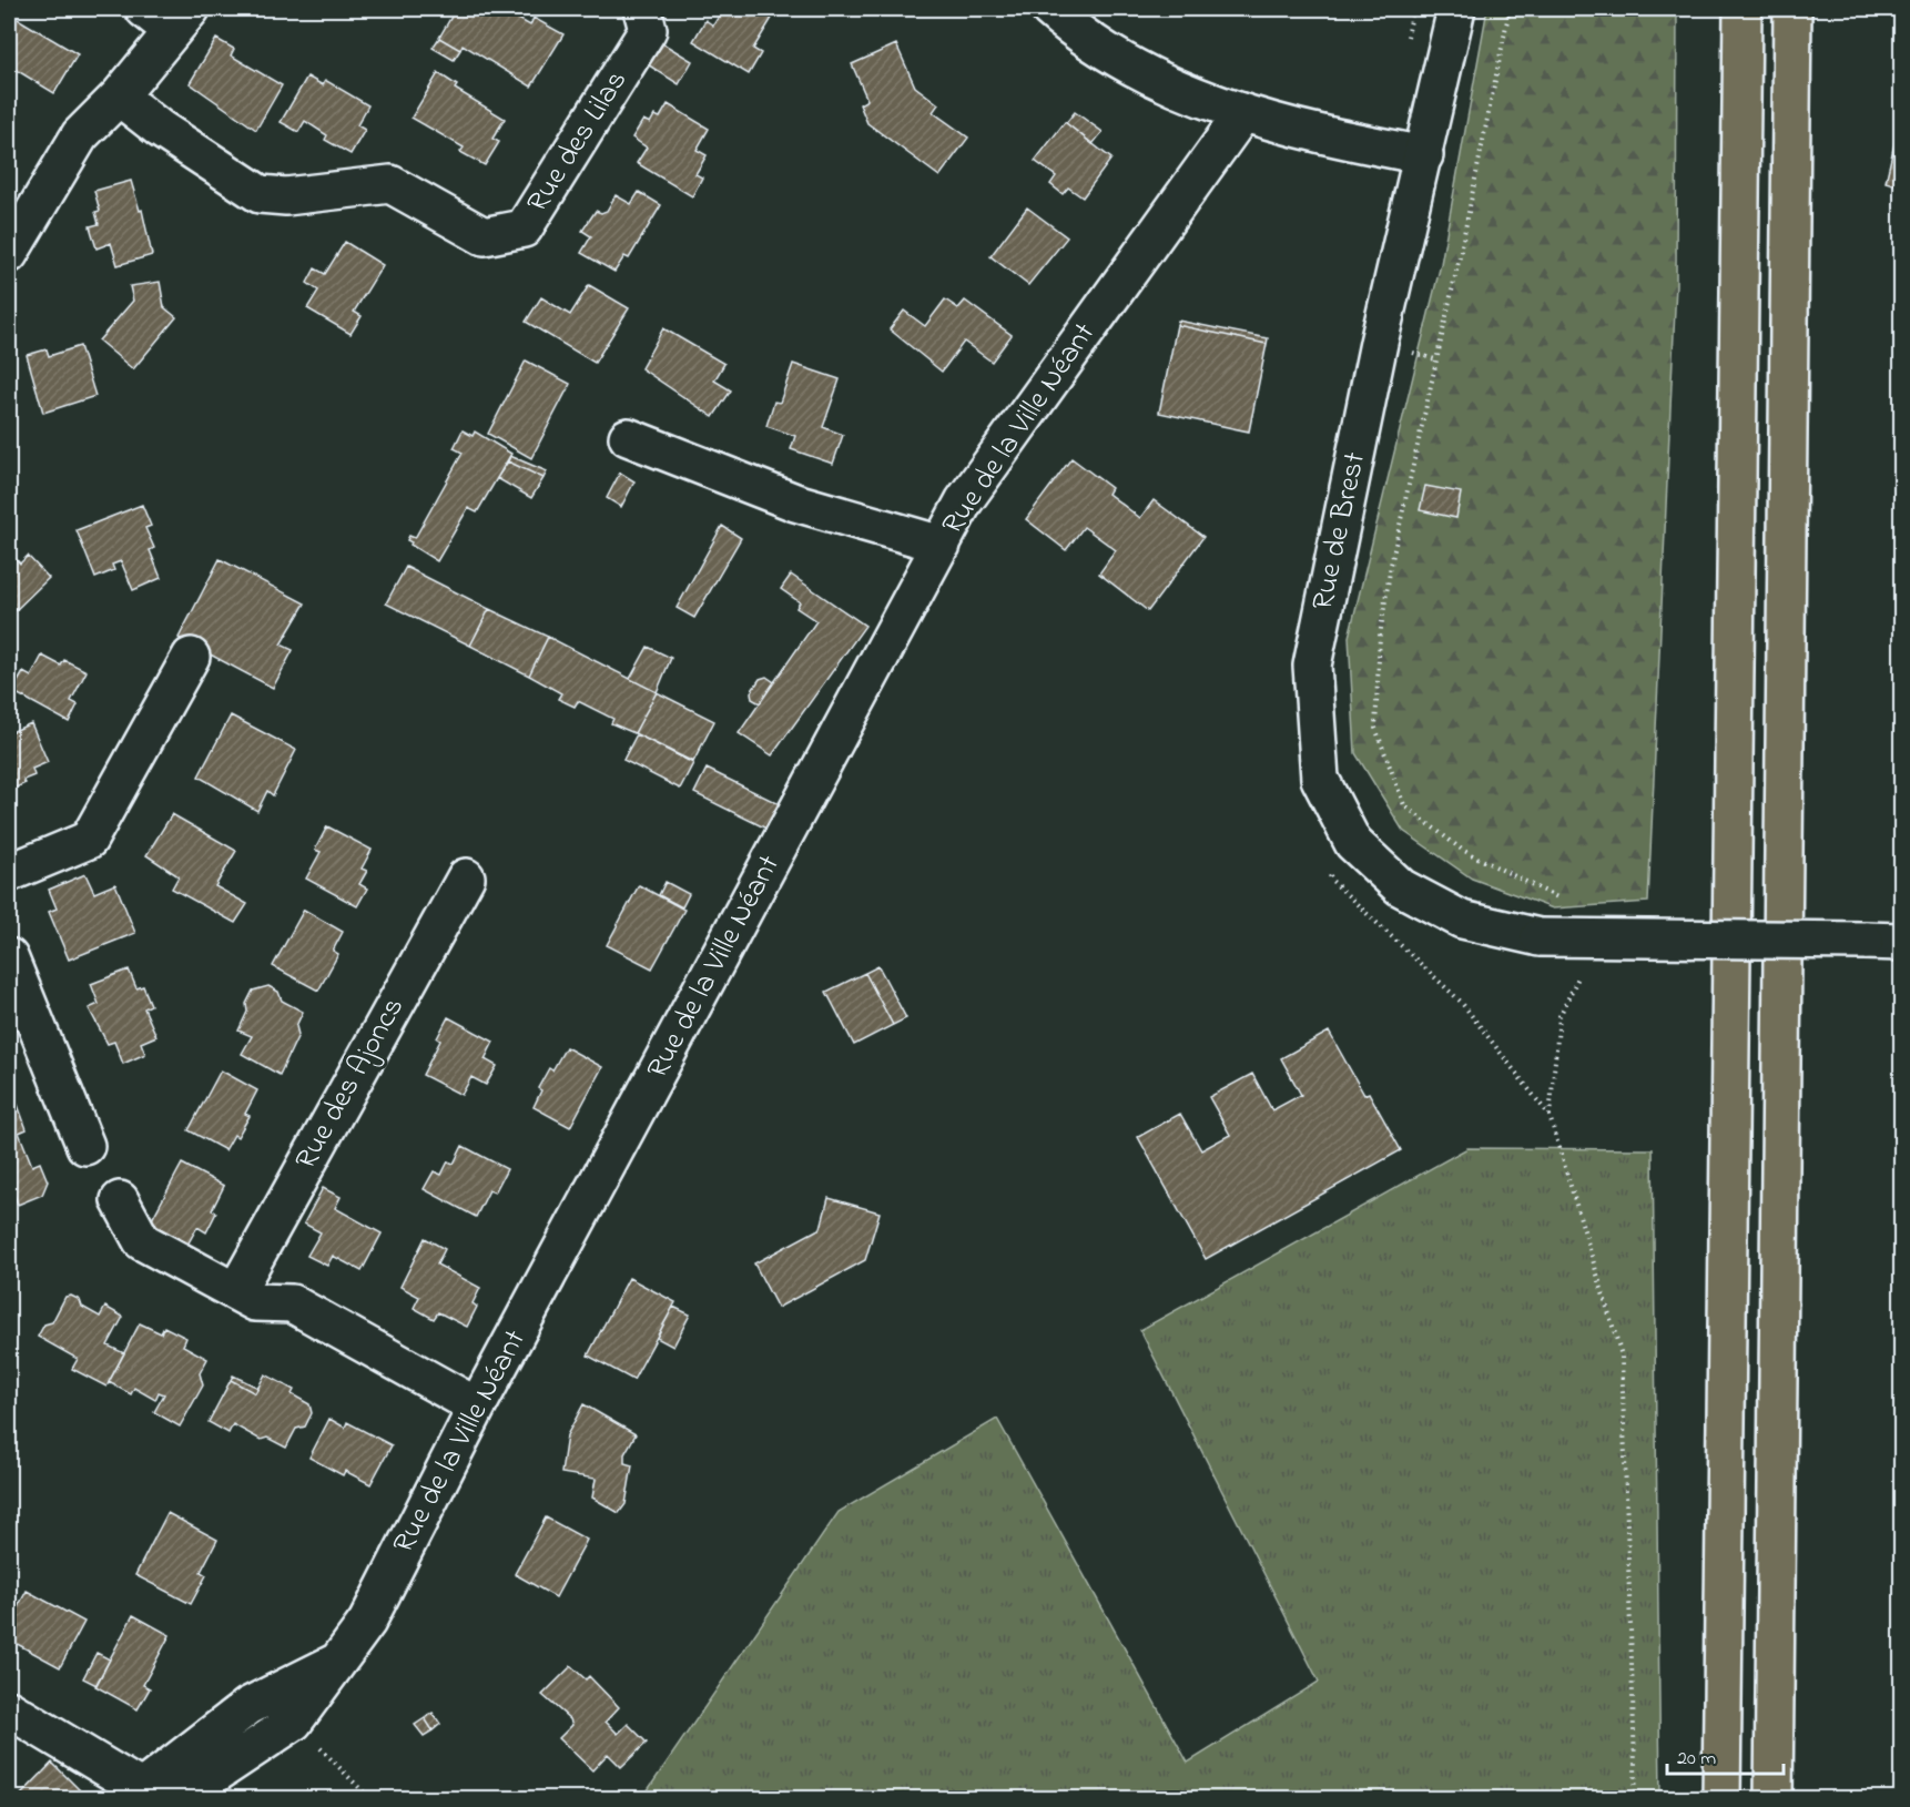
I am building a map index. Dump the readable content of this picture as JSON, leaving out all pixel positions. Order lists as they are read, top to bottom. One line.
{"streets":{"street":["Rue des Lilas","Rue de la Ville Néant","Rue de Brest","Rue des Ajoncs"]},"scale_bar":"20 m"}
